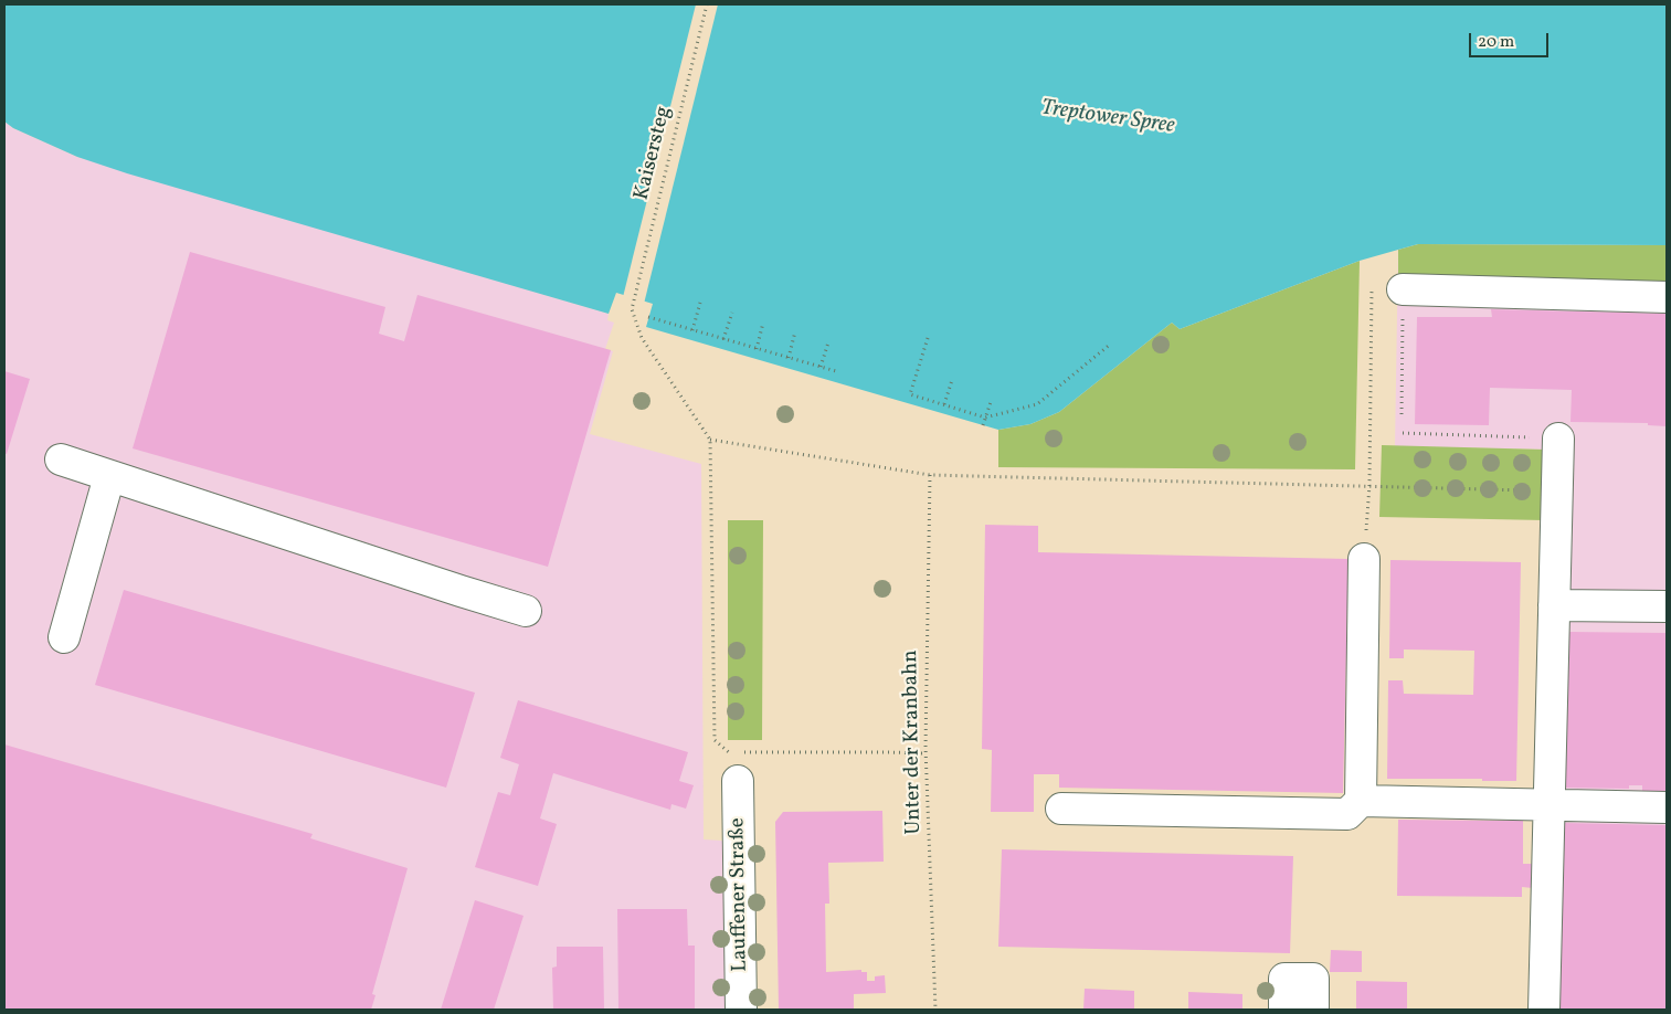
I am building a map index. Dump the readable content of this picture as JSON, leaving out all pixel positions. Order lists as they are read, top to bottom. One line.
{"streets":{"street":["Lauffener Straße"],"path":["Kaisersteg","Unter der Kranbahn"]},"water":["Treptower Spree"],"scale_bar":"20 m"}
